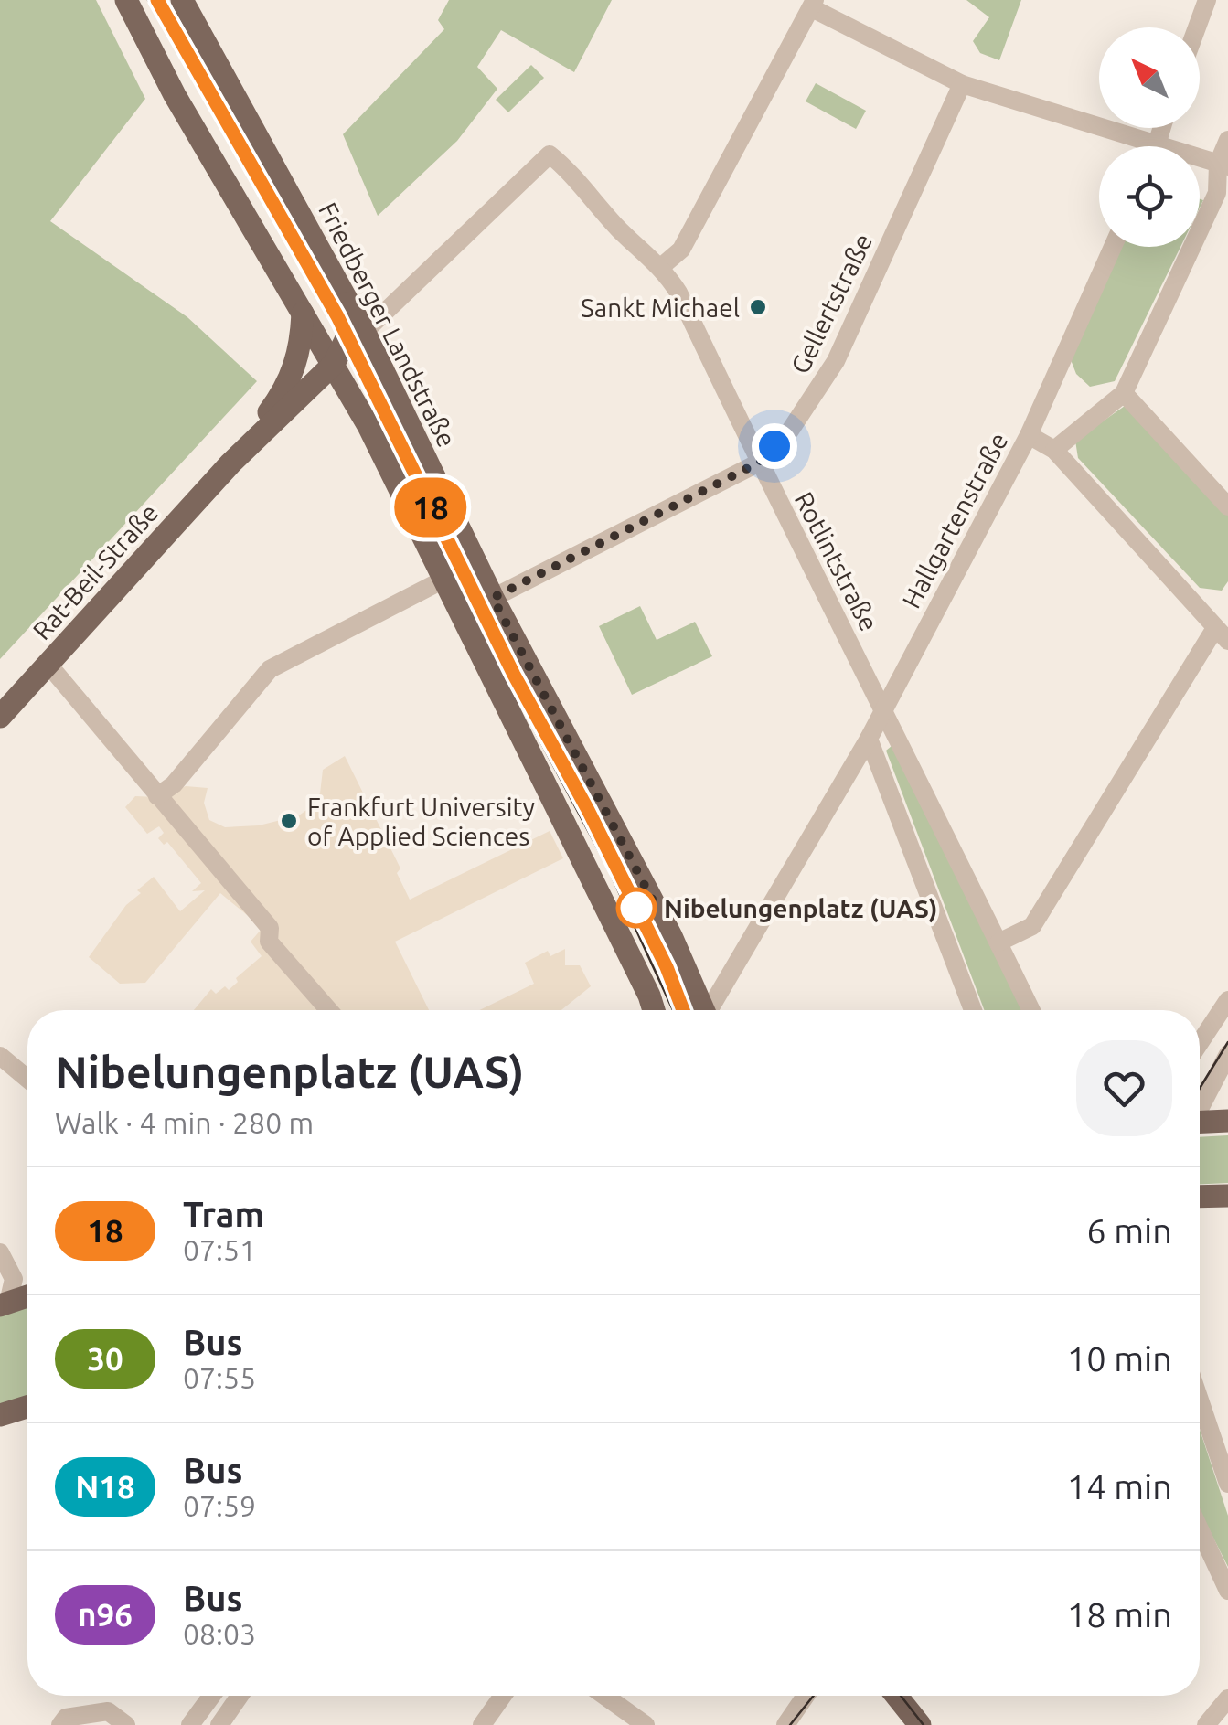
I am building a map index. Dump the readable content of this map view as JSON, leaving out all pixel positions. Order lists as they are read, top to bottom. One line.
{"streets":{"main road":["Friedberger Landstraße","Rat-Beil-Straße"],"street":["Gellertstraße","Hallgartenstraße","Rotlintstraße"]},"crossings":[["Gellertstraße","Friedberger Landstraße"],["Gellertstraße","Rotlintstraße"],["Friedberger Landstraße","Rotlintstraße"],["Hallgartenstraße","Rotlintstraße"]],"places":["Sankt Michael","Frankfurt University of Applied Sciences","Nibelungenplatz (UAS)"],"lines":["tram line 18"],"north":"top left","page":{"on_map":"18","heading":["Nibelungenplatz (UAS)","Walk · 4 min · 280 m"],"list":[{"mark":"18","name":"Tram","note":"07:51","value":"6 min"},{"mark":"30","name":"Bus","note":"07:55","value":"10 min"},{"mark":"N18","name":"Bus","note":"07:59","value":"14 min"},{"mark":"n96","name":"Bus","note":"08:03","value":"18 min"}]}}
